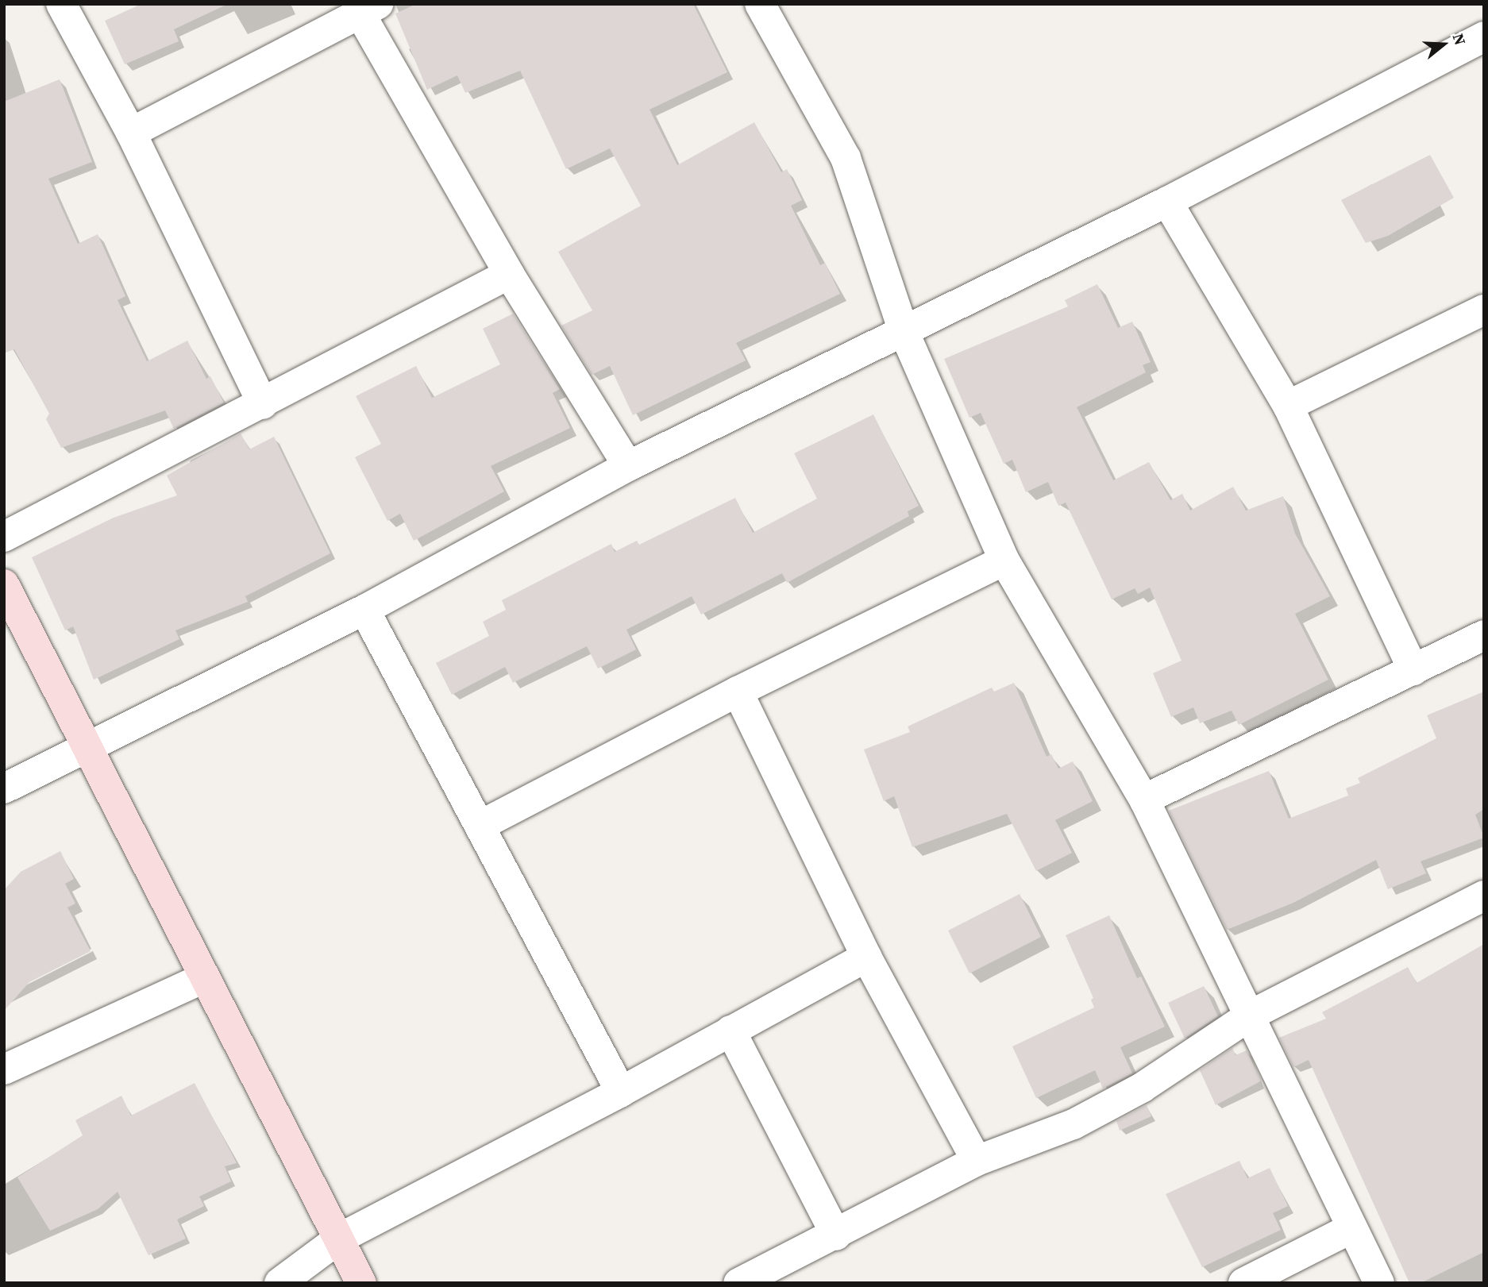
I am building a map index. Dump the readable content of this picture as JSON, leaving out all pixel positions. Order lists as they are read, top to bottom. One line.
{"north":"right"}
